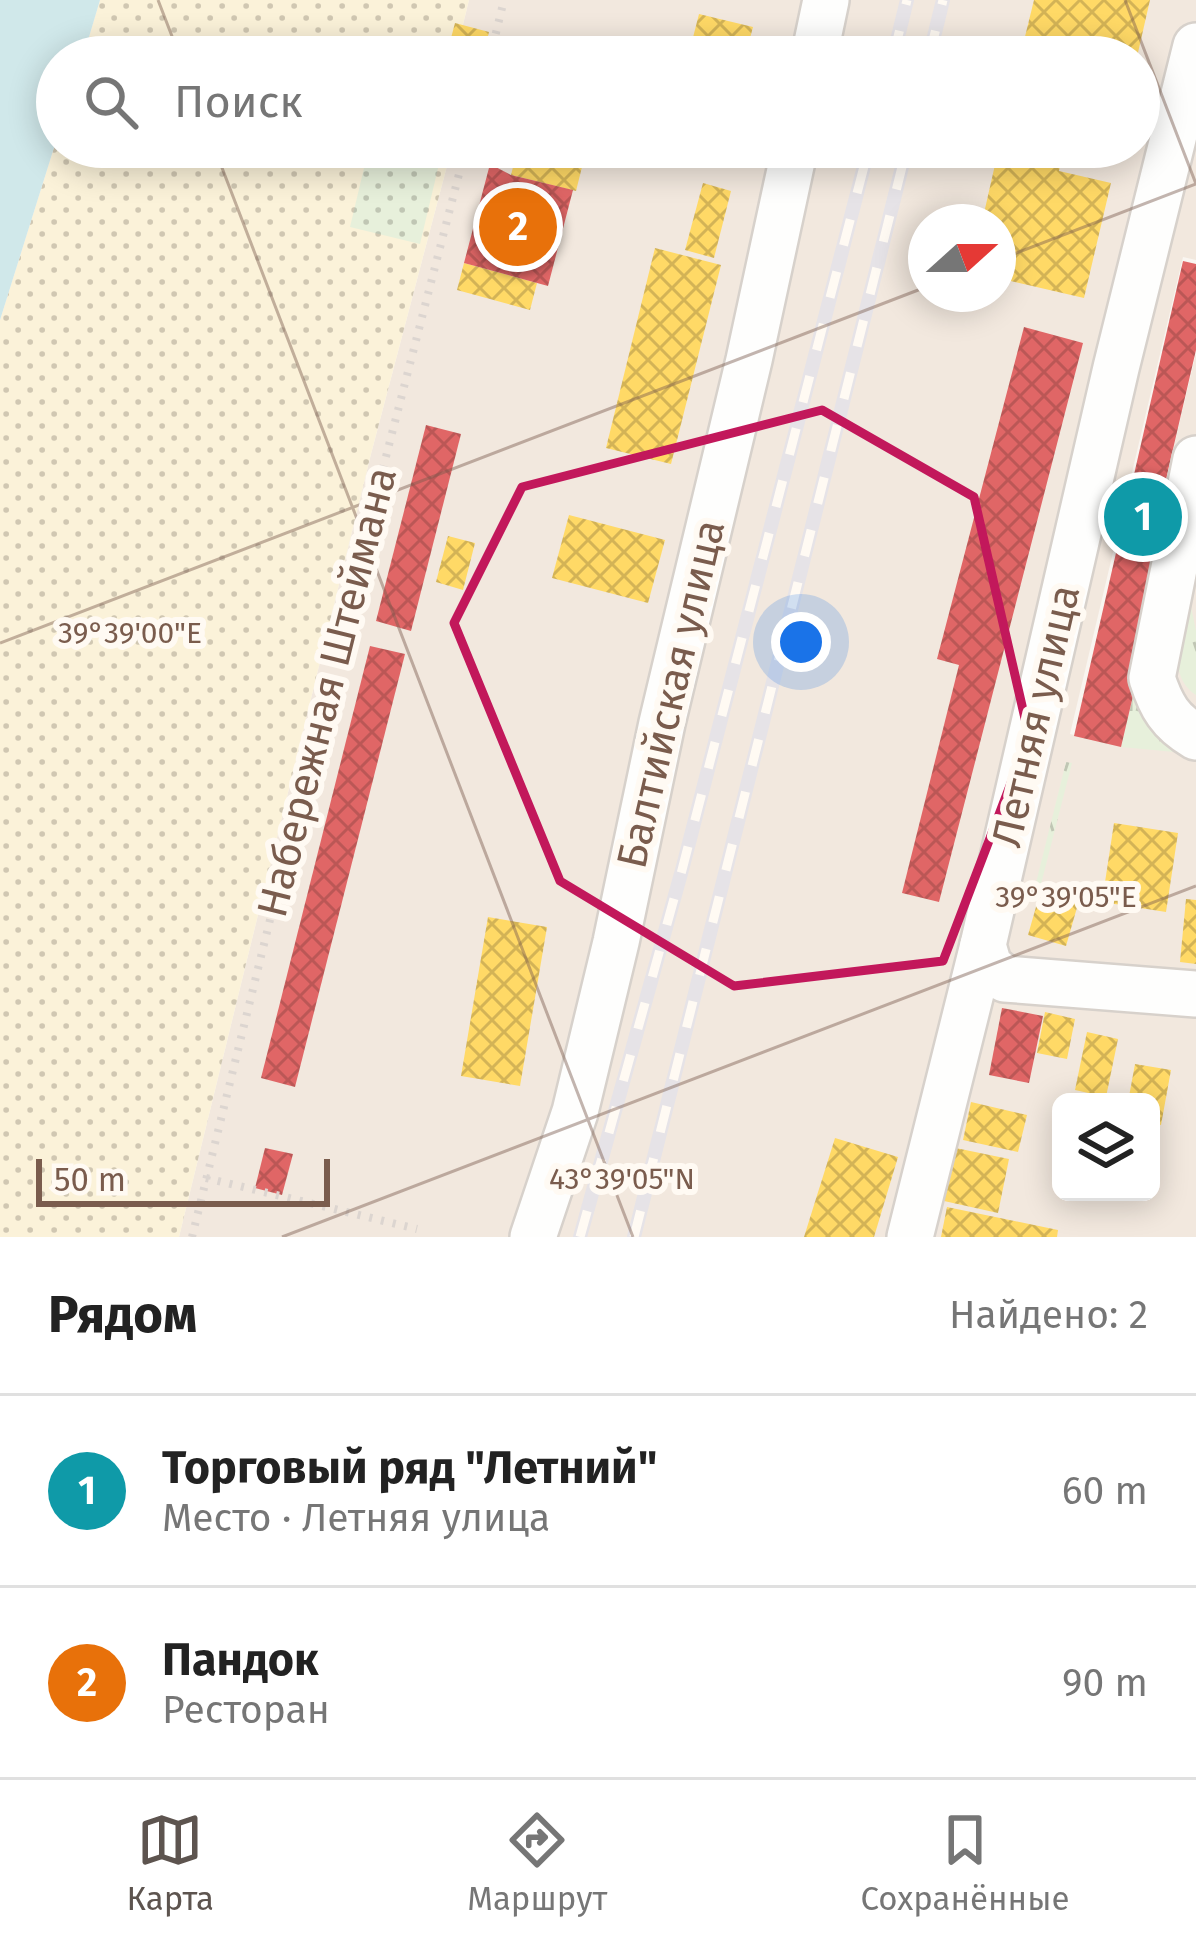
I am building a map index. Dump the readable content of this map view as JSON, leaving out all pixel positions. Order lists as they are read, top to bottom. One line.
{"streets":{"street":["Балтийская улица","Летняя улица"],"path":["Набережная Штеймана"]},"scale_bar":"50 m","north":"right","page":{"search":"Поиск","pins":["2","1"],"scale":"50 m","heading":["Рядом","Найдено: 2"],"list":[{"mark":"1","name":"Торговый ряд \"Летний\"","note":"Место · Летняя улица","value":"60 m"},{"mark":"2","name":"Пандок","note":"Ресторан","value":"90 m"}],"nav":["Карта","Маршрут","Сохранённые"]},"coordinates":["39°39'00\"E","39°39'05\"E","43°39'05\"N"]}
